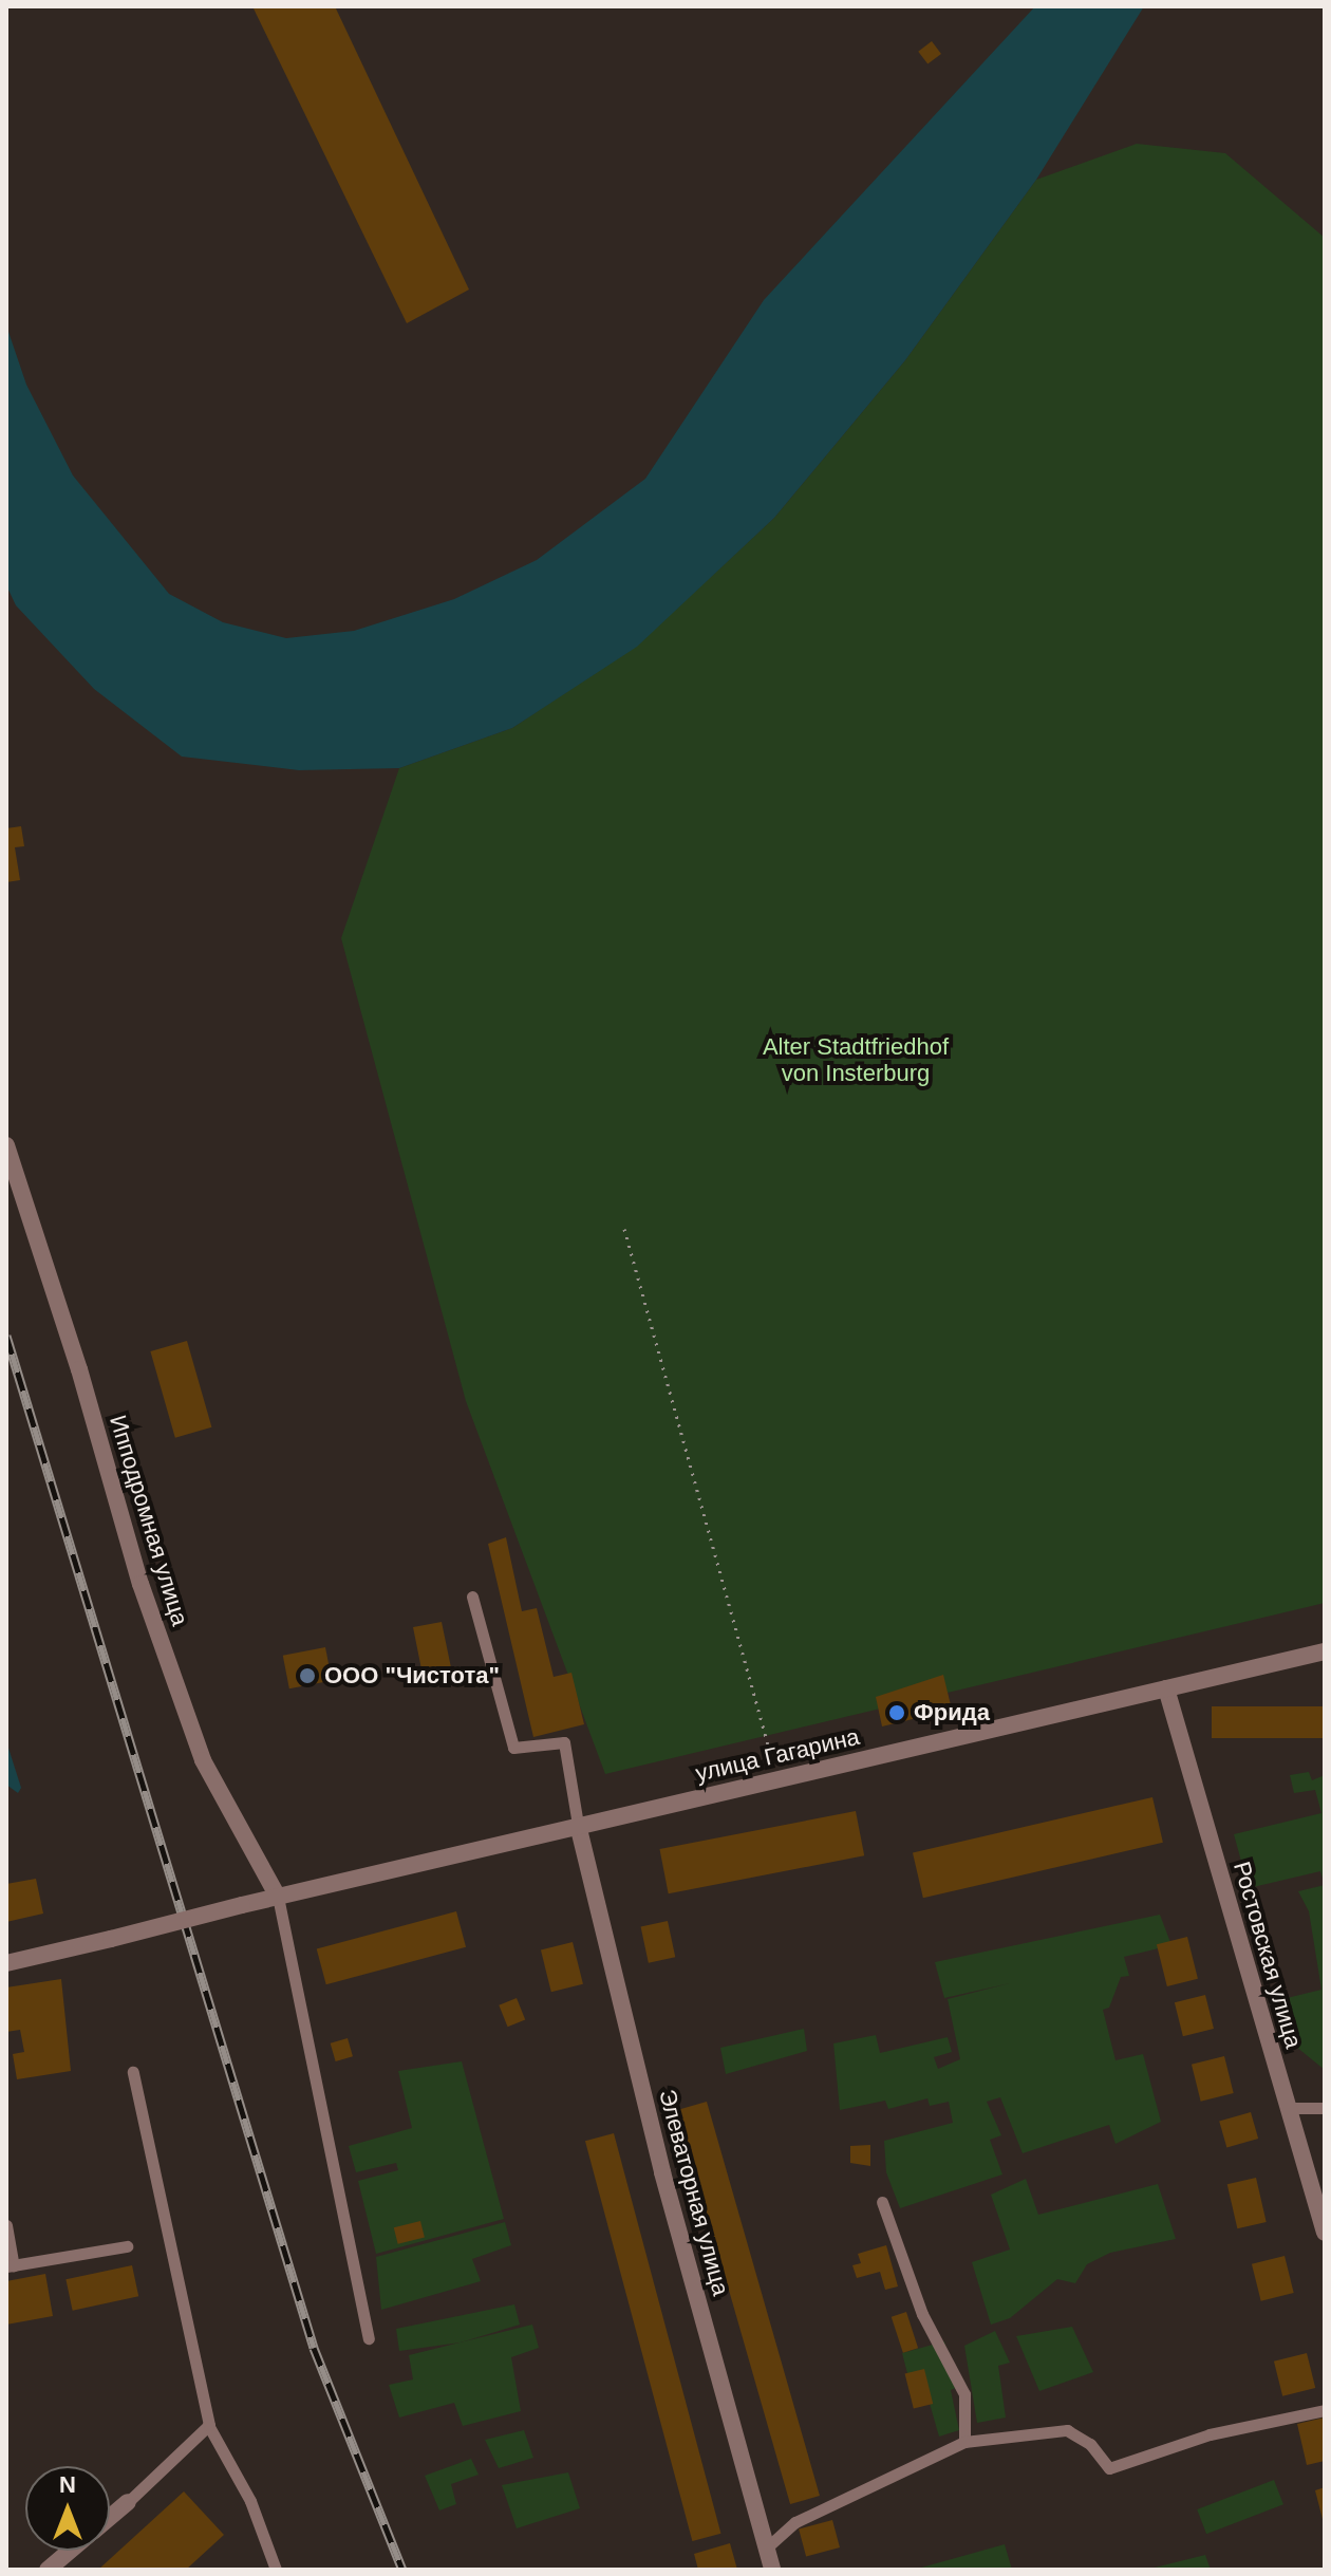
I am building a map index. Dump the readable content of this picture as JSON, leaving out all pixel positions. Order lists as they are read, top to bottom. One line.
{"streets":{"street":["Ипподромная улица","улица Гагарина","Ростовская улица","Элеваторная улица"]},"crossings":[["Ипподромная улица","улица Гагарина"],["улица Гагарина","Ростовская улица"],["улица Гагарина","Элеваторная улица"]],"parks":["Alter Stadtfriedhof von Insterburg"],"places":["ООО \"Чистота\"","Фрида"],"north":"top"}
